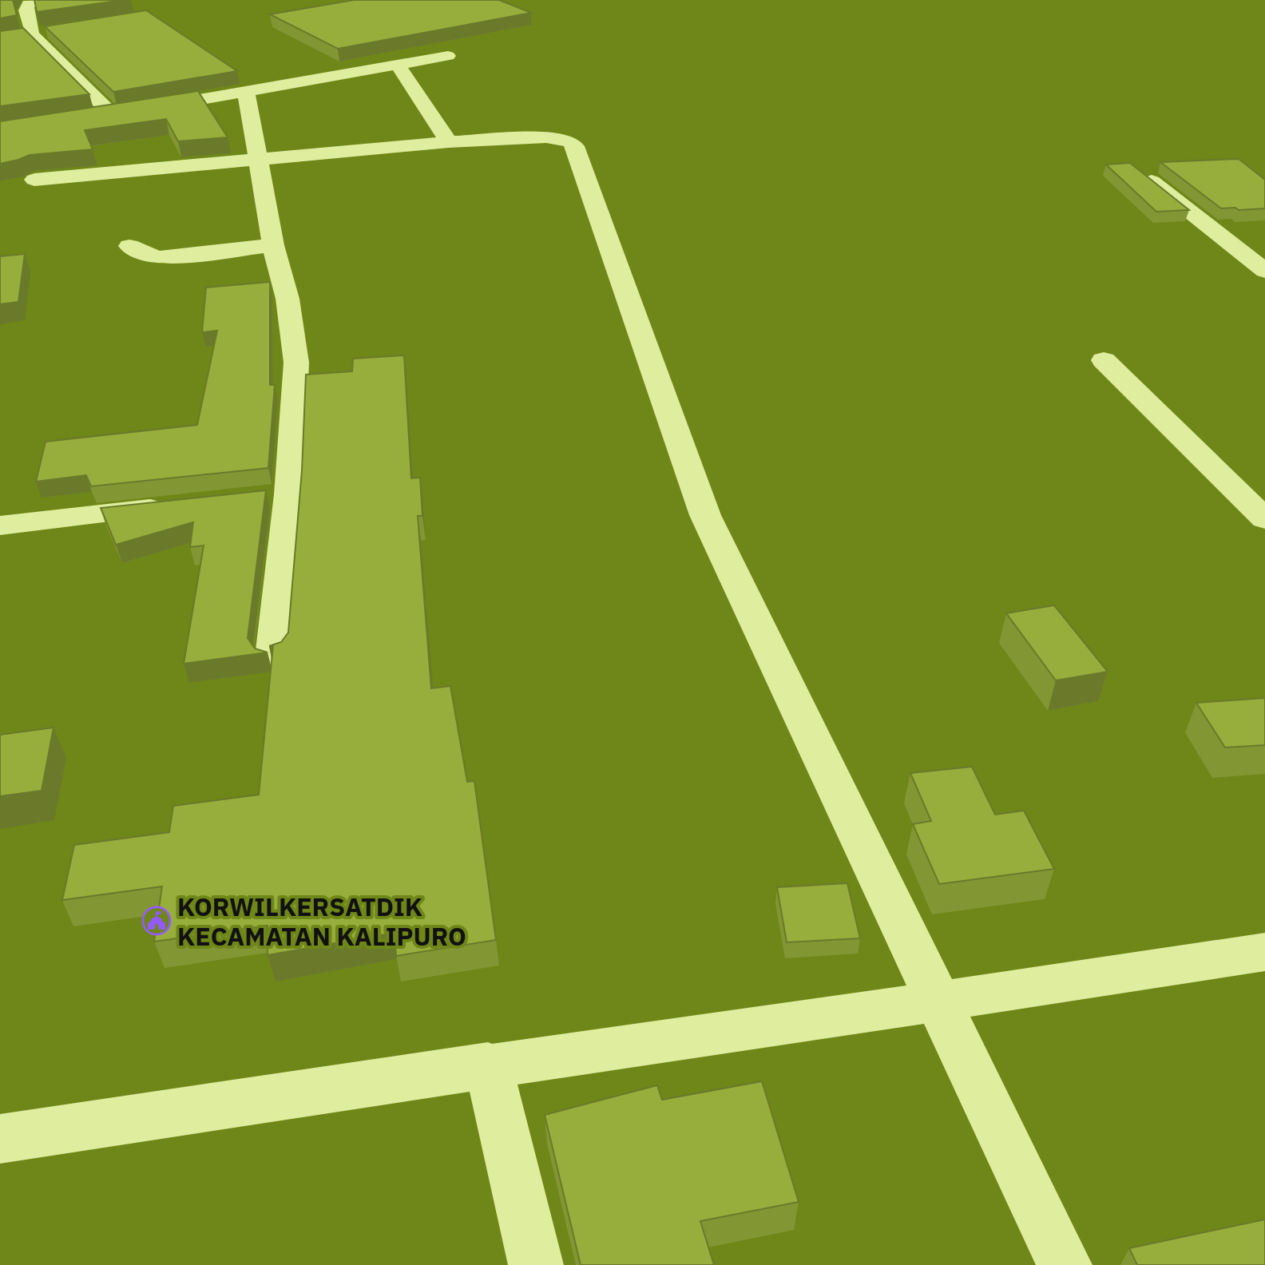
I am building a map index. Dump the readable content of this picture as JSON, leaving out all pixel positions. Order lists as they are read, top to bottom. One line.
{"places":{"public building":["KORWILKERSATDIK KECAMATAN KALIPURO"]}}
